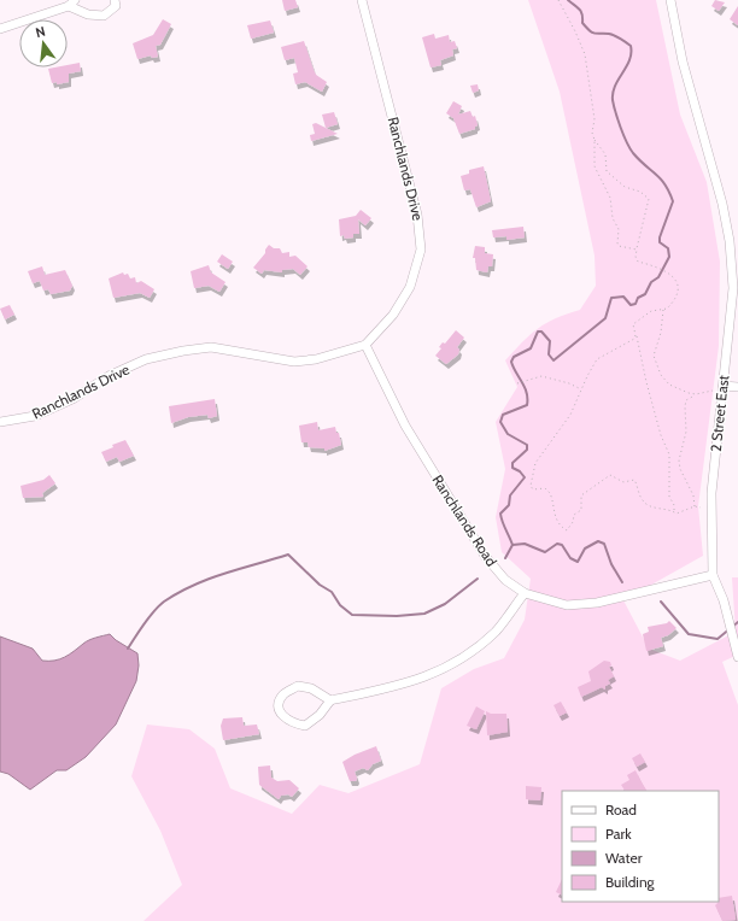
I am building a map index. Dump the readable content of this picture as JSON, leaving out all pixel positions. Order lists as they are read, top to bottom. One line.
{"streets":{"street":["Ranchlands Drive","2 Street East","Ranchlands Road"]},"crossings":[["Ranchlands Drive","Ranchlands Road"],["2 Street East","Ranchlands Road"]],"legend":["Road","Park","Water","Building"],"north":"top"}
